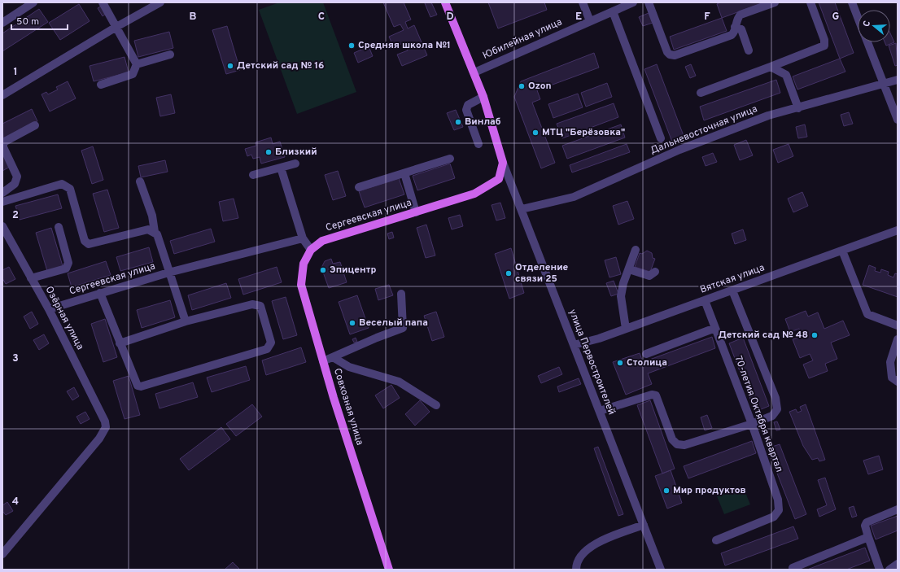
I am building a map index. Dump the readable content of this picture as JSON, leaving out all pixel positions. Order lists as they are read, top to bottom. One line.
{"streets":{"main road":["Сергеевская улица","Совхозная улица"],"street":["Юбилейная улица","Дальневосточная улица","Вятская улица","Озёрная улица","улица Первостроителей","70-летия Октября квартал"]},"crossings":[["Дальневосточная улица","улица Первостроителей"],["Сергеевская улица","Озёрная улица"],["Сергеевская улица","улица Первостроителей"],["Сергеевская улица","Совхозная улица"],["Вятская улица","улица Первостроителей"],["Вятская улица","70-летия Октября квартал"]],"places":["Средняя школа №1","Детский сад № 16","Ozon","Винлаб","МТЦ \"Берёзовка\"","Близкий","Эпицентр","Отделение связи 25","Веселый папа","Детский сад № 48","Столица","Мир продуктов"],"scale_bar":"50 m","north":"left","grid":{"columns":["B","C","D","E","F","G"],"rows":["1","2","3","4"]}}
